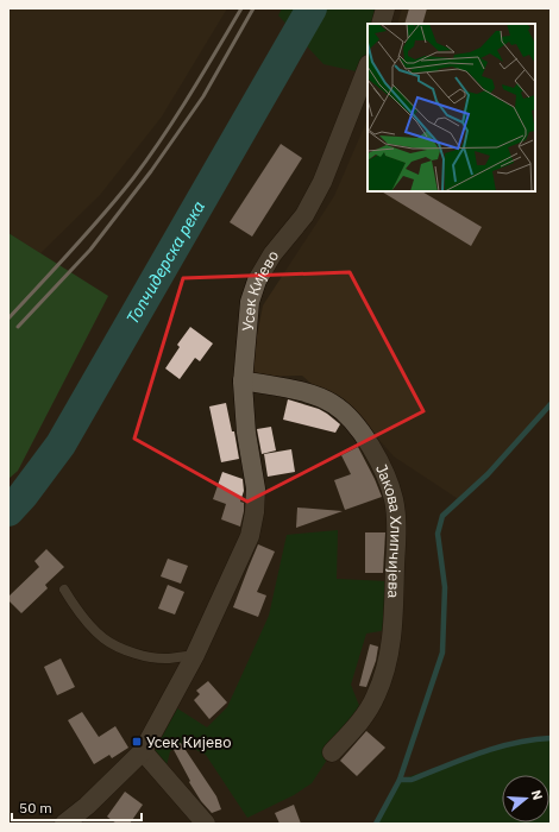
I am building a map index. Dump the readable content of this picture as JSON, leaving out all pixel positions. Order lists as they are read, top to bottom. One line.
{"streets":{"street":["Усек Кијево","Јакова Хлипчијева"]},"crossings":[["Усек Кијево","Јакова Хлипчијева"]],"water":["Топчидерска река"],"places":{"transit":["Усек Кијево"]},"scale_bar":"50 m","north":"right"}
